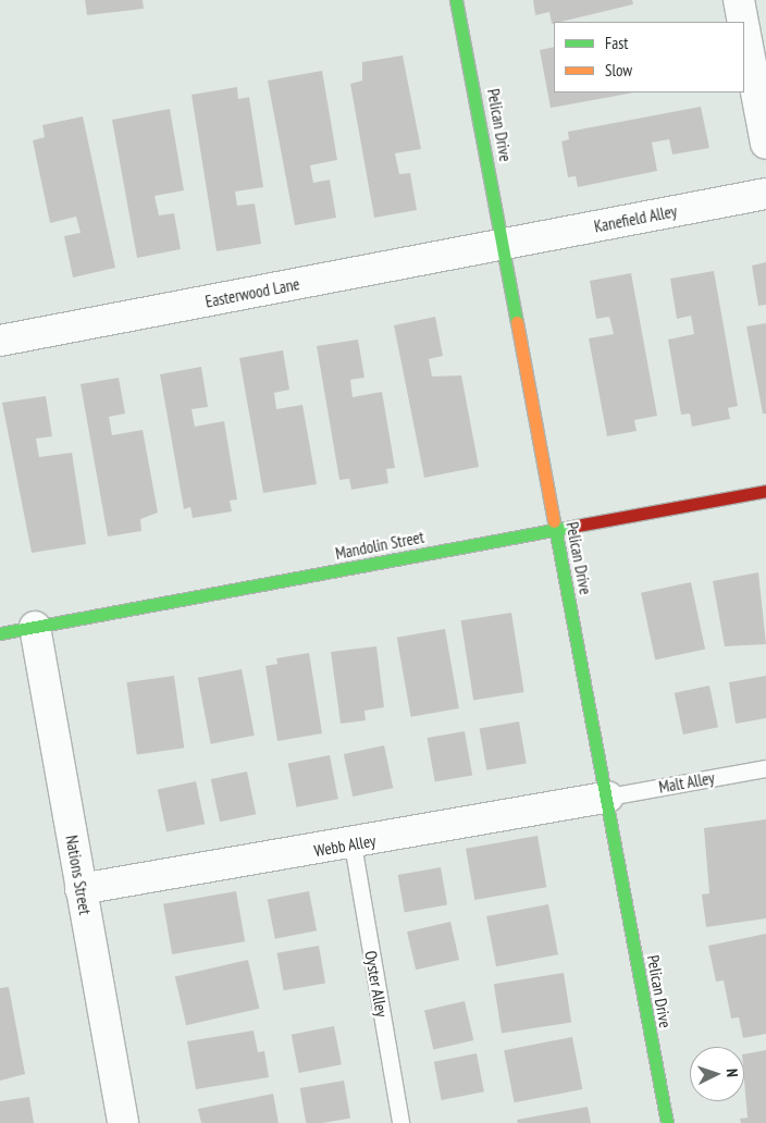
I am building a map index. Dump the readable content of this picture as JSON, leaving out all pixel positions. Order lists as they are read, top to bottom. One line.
{"streets":{"street":["Pelican Drive","Kanefield Alley","Easterwood Lane","Mandolin Street","Webb Alley","Nations Street"],"lane":["Malt Alley","Oyster Alley"]},"crossings":[["Pelican Drive","Kanefield Alley"],["Pelican Drive","Easterwood Lane"],["Pelican Drive","Mandolin Street"],["Pelican Drive","Malt Alley"],["Pelican Drive","Webb Alley"],["Kanefield Alley","Easterwood Lane"],["Mandolin Street","Nations Street"],["Malt Alley","Webb Alley"],["Webb Alley","Nations Street"],["Webb Alley","Oyster Alley"]],"legend":["Fast","Slow"],"north":"right"}
